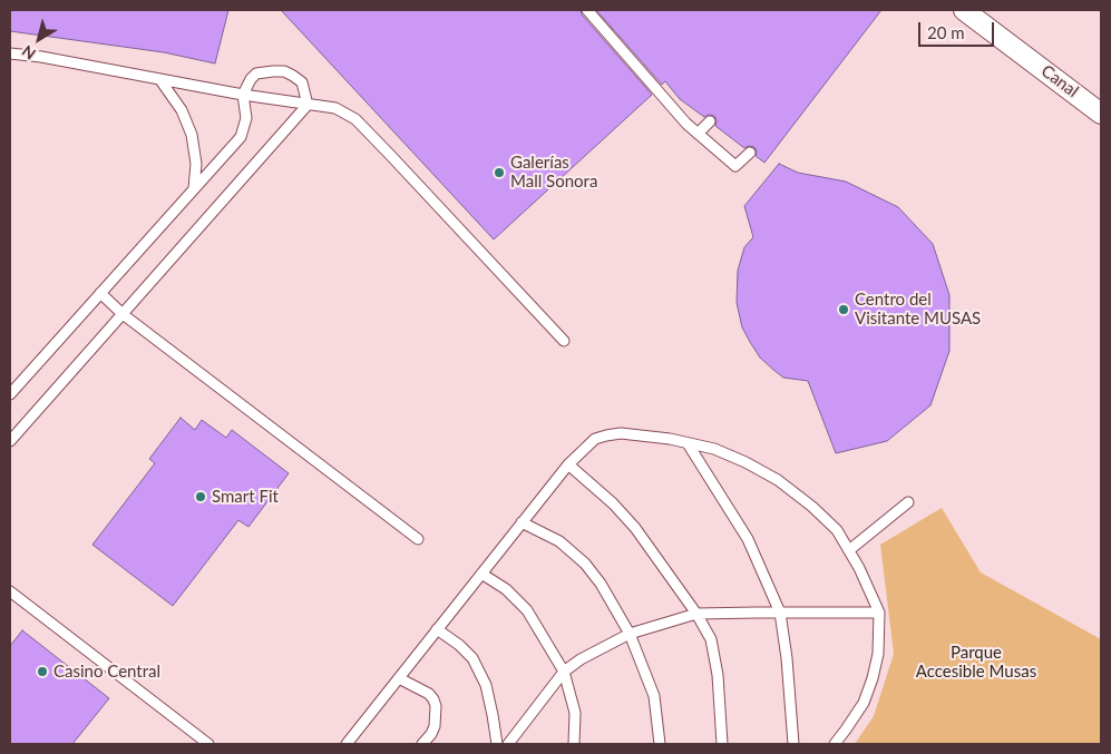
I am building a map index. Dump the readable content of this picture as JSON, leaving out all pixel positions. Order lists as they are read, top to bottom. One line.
{"streets":{"street":["Canal"]},"parks":["Parque Accesible Musas"],"places":["Galerías Mall Sonora","Centro del Visitante MUSAS","Smart Fit","Casino Central"],"scale_bar":"20 m","north":"bottom left"}
